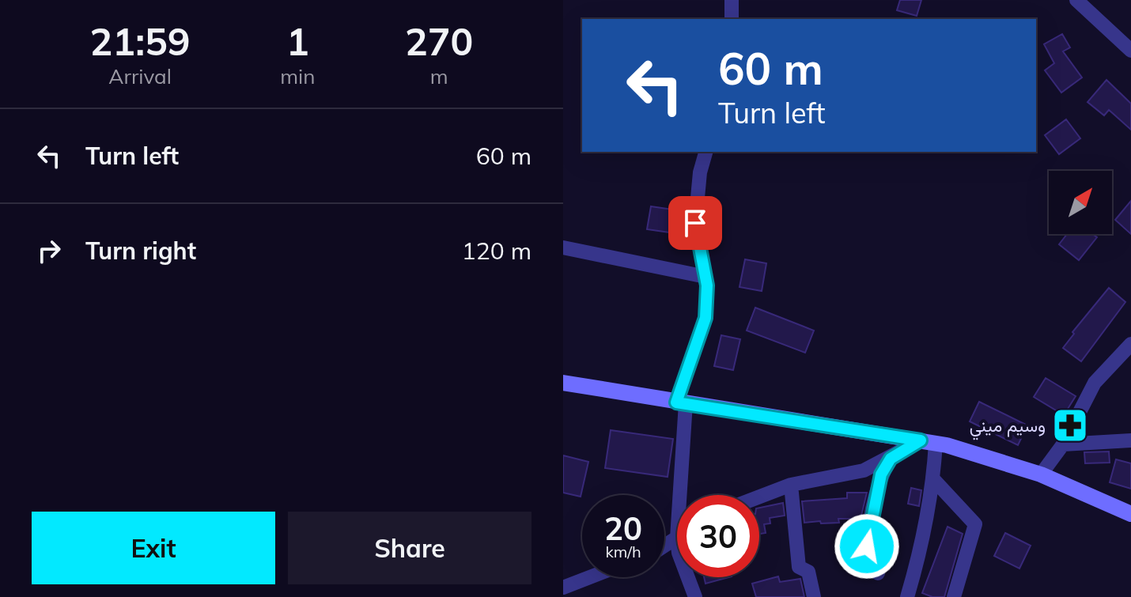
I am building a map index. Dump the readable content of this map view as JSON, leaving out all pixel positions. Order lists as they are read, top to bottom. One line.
{"places":{"pharmacy":["وسيم ميني"]},"north":"top right","page":{"eta":["21:59","Arrival","1","min","270","m"],"turn":["60 m","Turn left"],"list":[{"name":"Turn left","value":"60 m"},{"name":"Turn right","value":"120 m"}],"speed":"20 km/h","limit":"30","buttons":["Exit","Share"]}}
